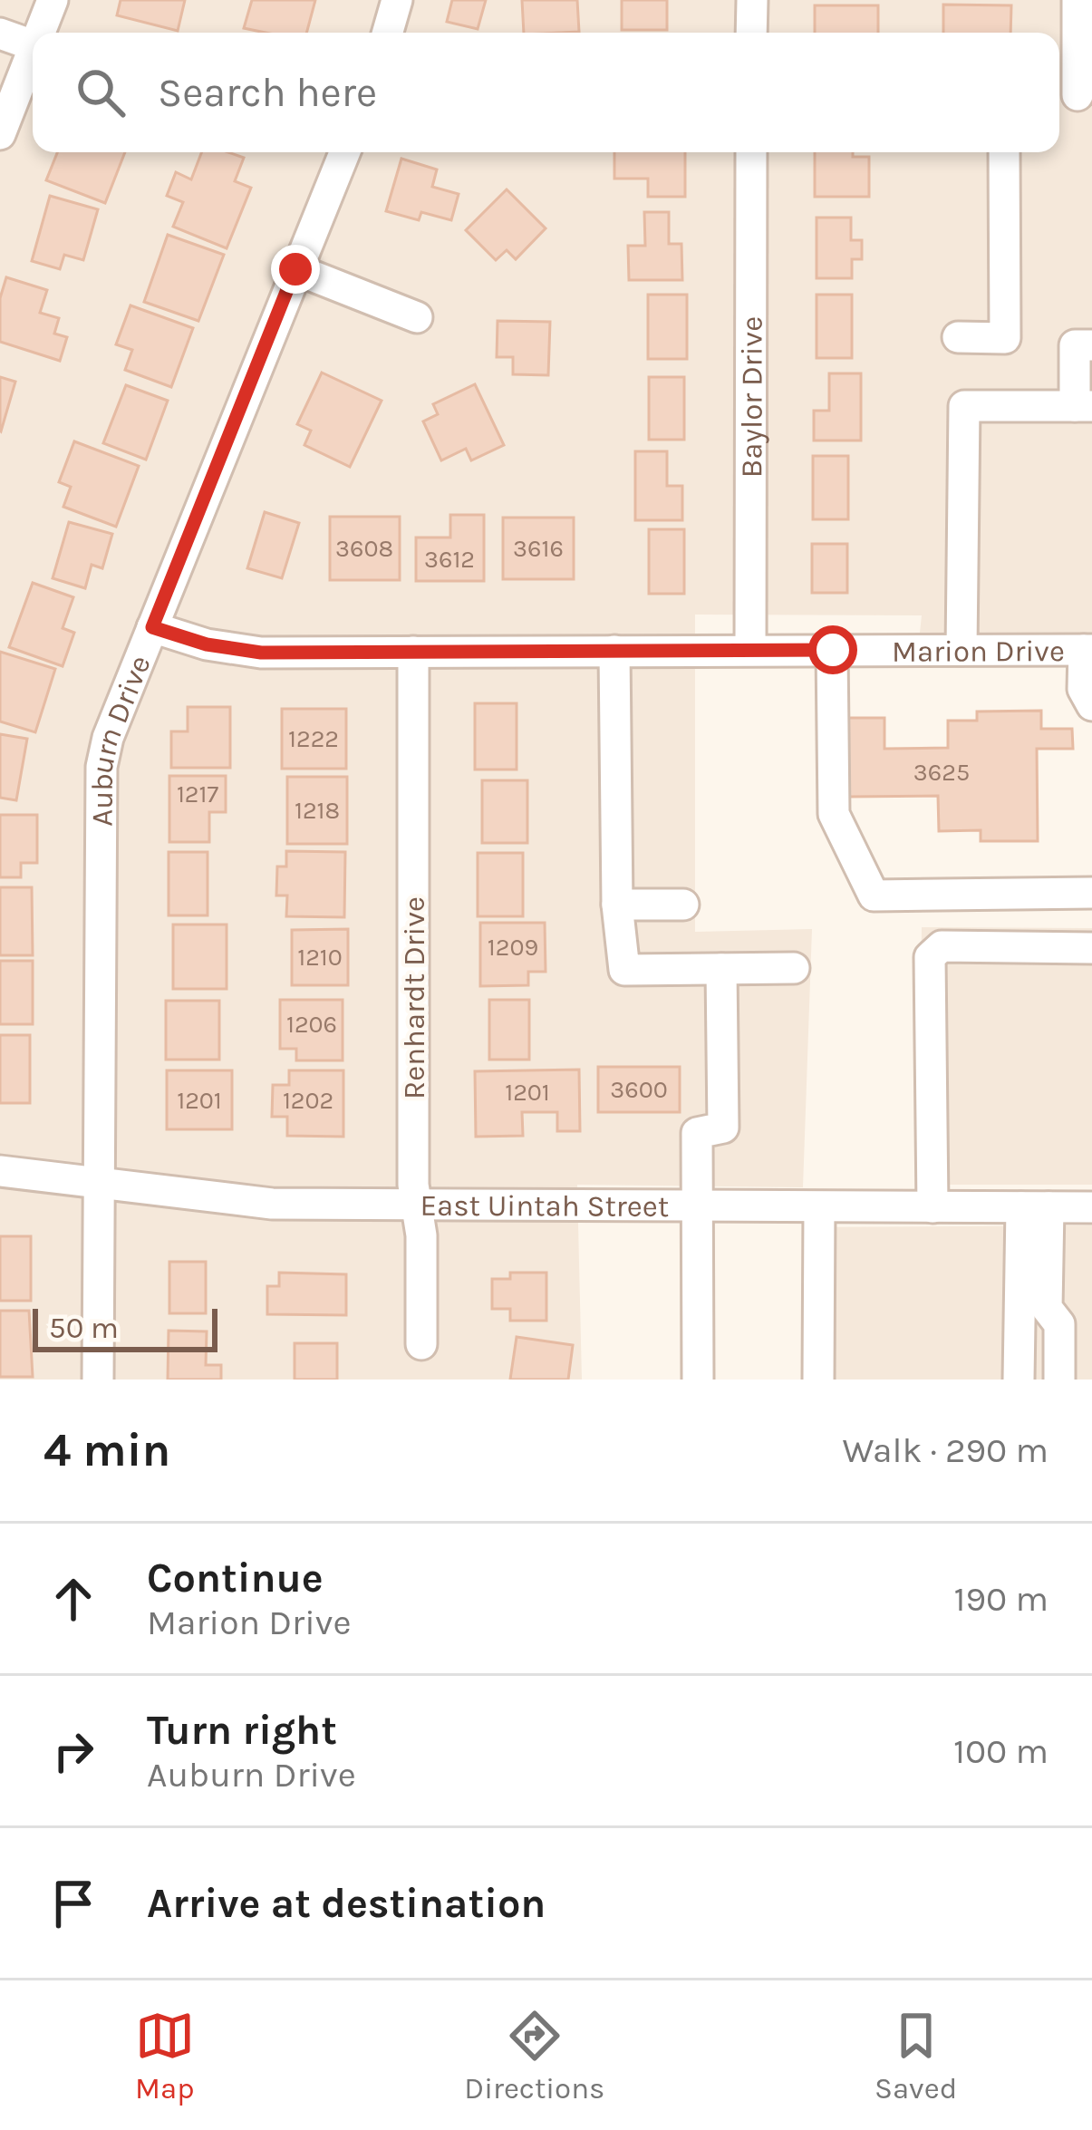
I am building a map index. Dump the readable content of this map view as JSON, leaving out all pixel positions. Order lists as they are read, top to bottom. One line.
{"streets":{"street":["Baylor Drive","Marion Drive","Auburn Drive","Renhardt Drive","East Uintah Street"]},"crossings":[["Baylor Drive","Marion Drive"],["Marion Drive","Auburn Drive"],["Marion Drive","Renhardt Drive"],["Auburn Drive","East Uintah Street"],["Renhardt Drive","East Uintah Street"]],"house_numbers":["3608","3616","3612","1222","3625","1217","1218","1209","1210","1206","3600","1201","1201","1202"],"scale_bar":"50 m","page":{"search":"Search here","scale":"50 m","heading":["4 min","Walk · 290 m"],"list":[["Continue","Marion Drive","190 m"],["Turn right","Auburn Drive","100 m"],"Arrive at destination"],"nav":["Map","Directions","Saved"]}}
